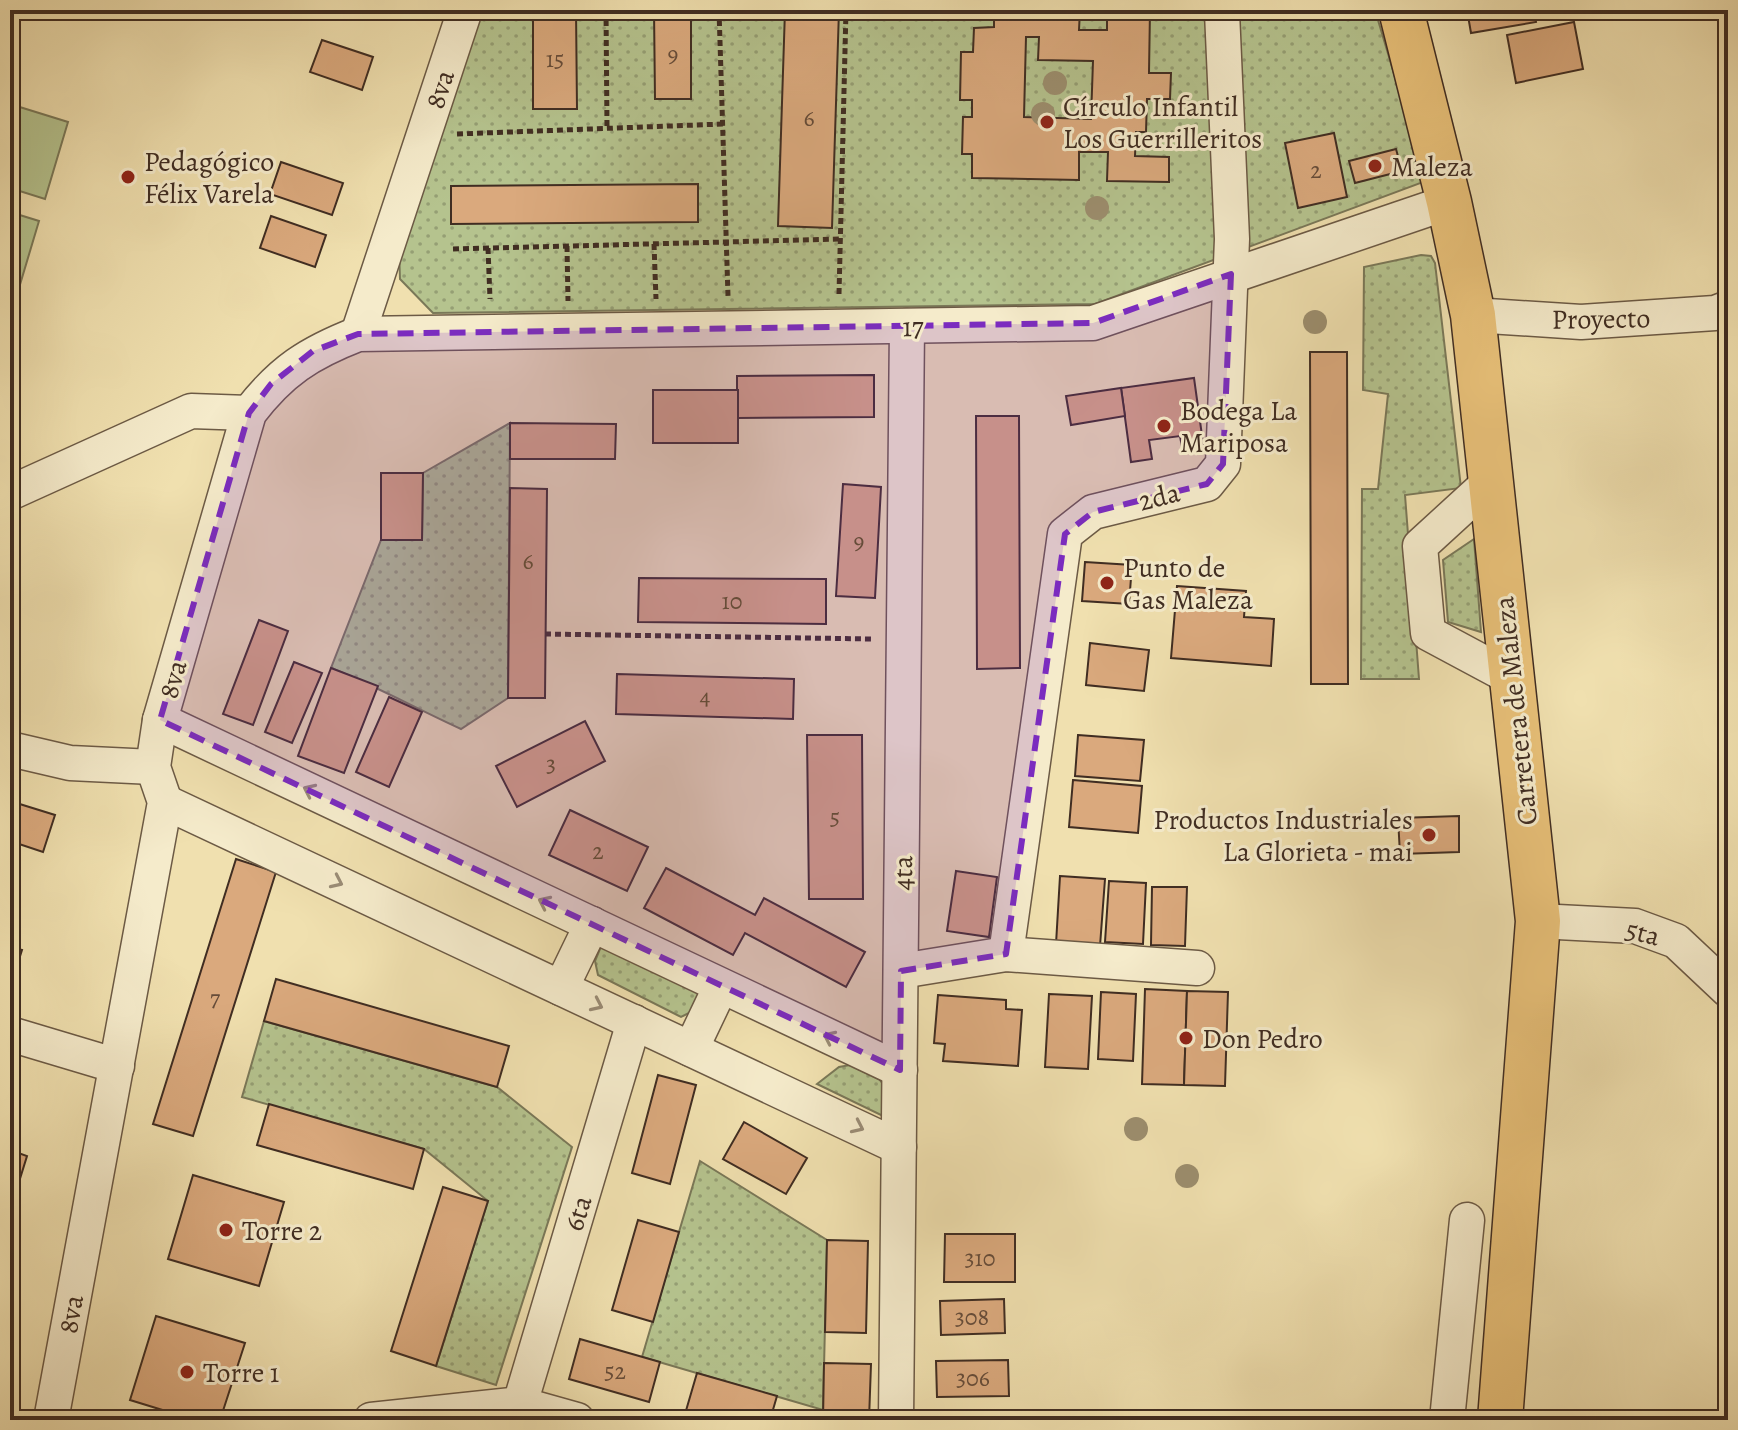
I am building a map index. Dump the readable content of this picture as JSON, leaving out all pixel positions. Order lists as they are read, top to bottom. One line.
{"streets":{"main road":["Carretera de Maleza"],"street":["8va","Proyecto","17","2da","4ta","5ta","6ta"]},"crossings":[["8va","17"],["Proyecto","Carretera de Maleza"],["17","2da"],["17","Carretera de Maleza"],["17","4ta"],["Carretera de Maleza","5ta"]],"places":["Círculo Infantil Los Guerrilleritos","Maleza","Pedagógico Félix Varela","Bodega La Mariposa","Punto de Gas Maleza","Productos Industriales La Glorieta - mai","Don Pedro","Torre 2","Torre 1"],"house_numbers":["9","15","6","2","9","6","10","4","3","5","2","7","310","308","52","306"]}
